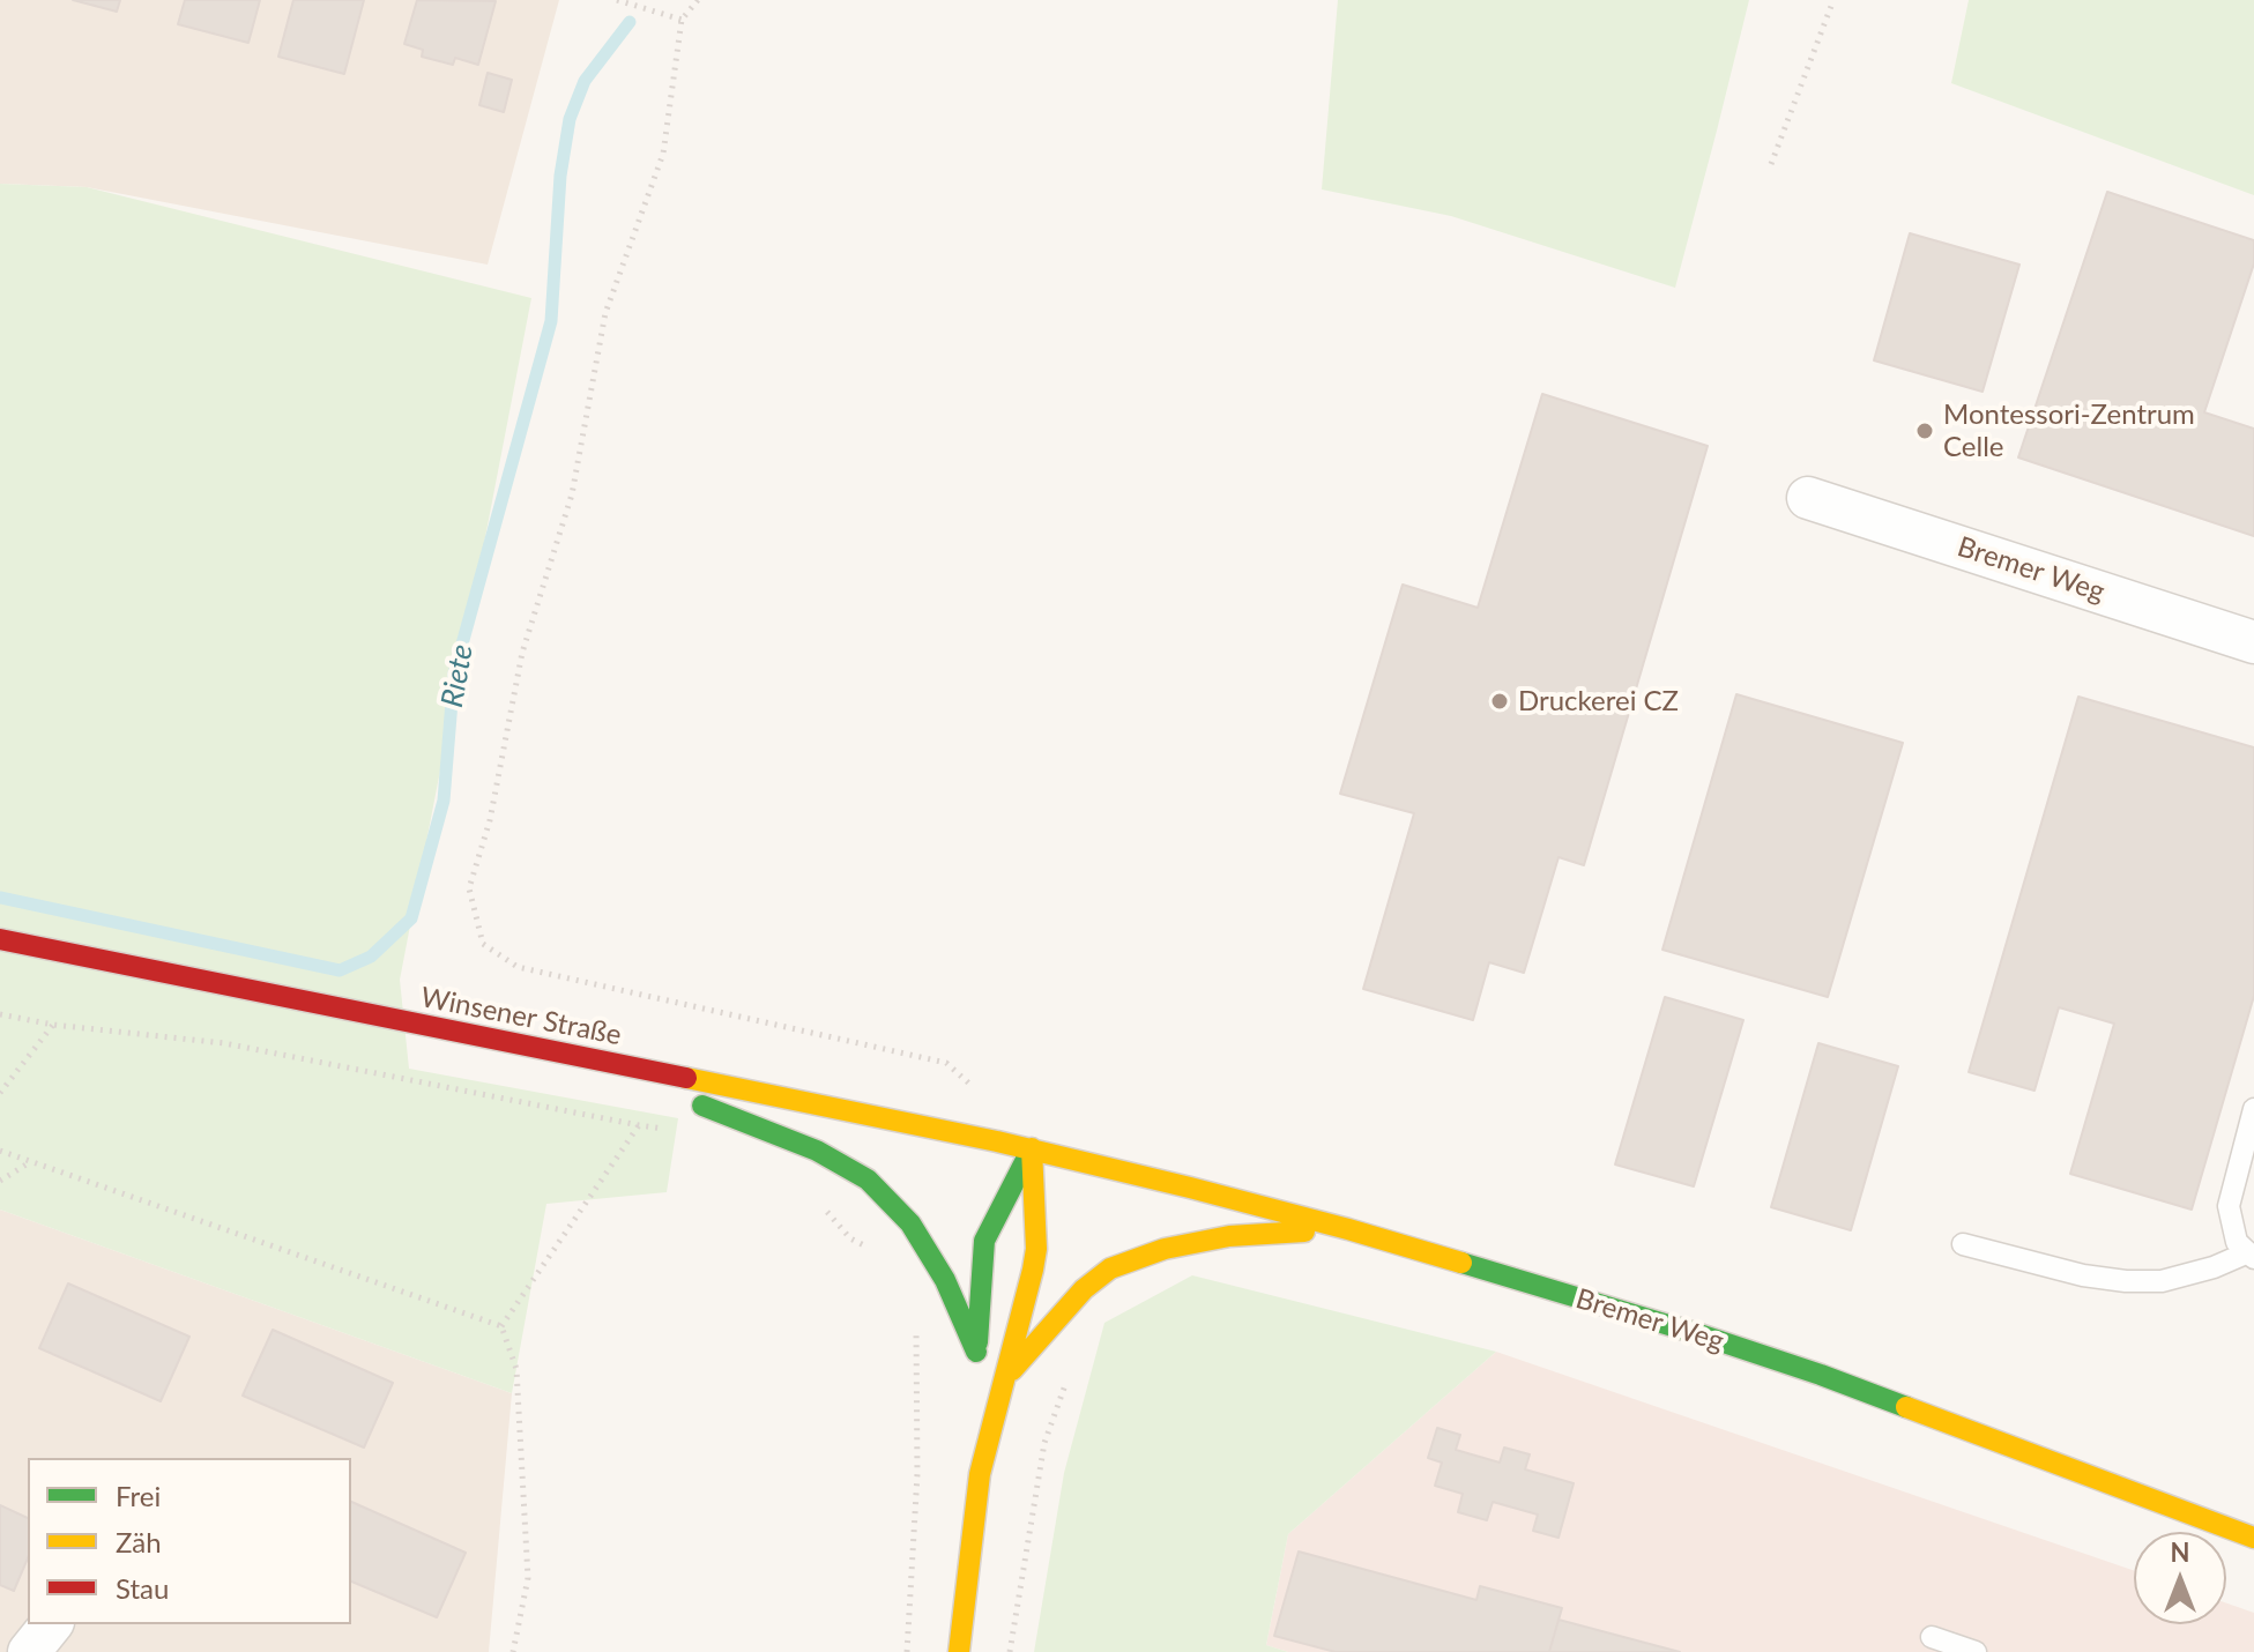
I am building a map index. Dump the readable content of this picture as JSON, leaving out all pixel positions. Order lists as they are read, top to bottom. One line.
{"streets":{"main road":["Bremer Weg","Winsener Straße"]},"crossings":[["Bremer Weg","Winsener Straße"]],"water":["Riete"],"places":["Montessori-Zentrum Celle","Druckerei CZ"],"legend":["Frei","Zäh","Stau"],"north":"top"}
